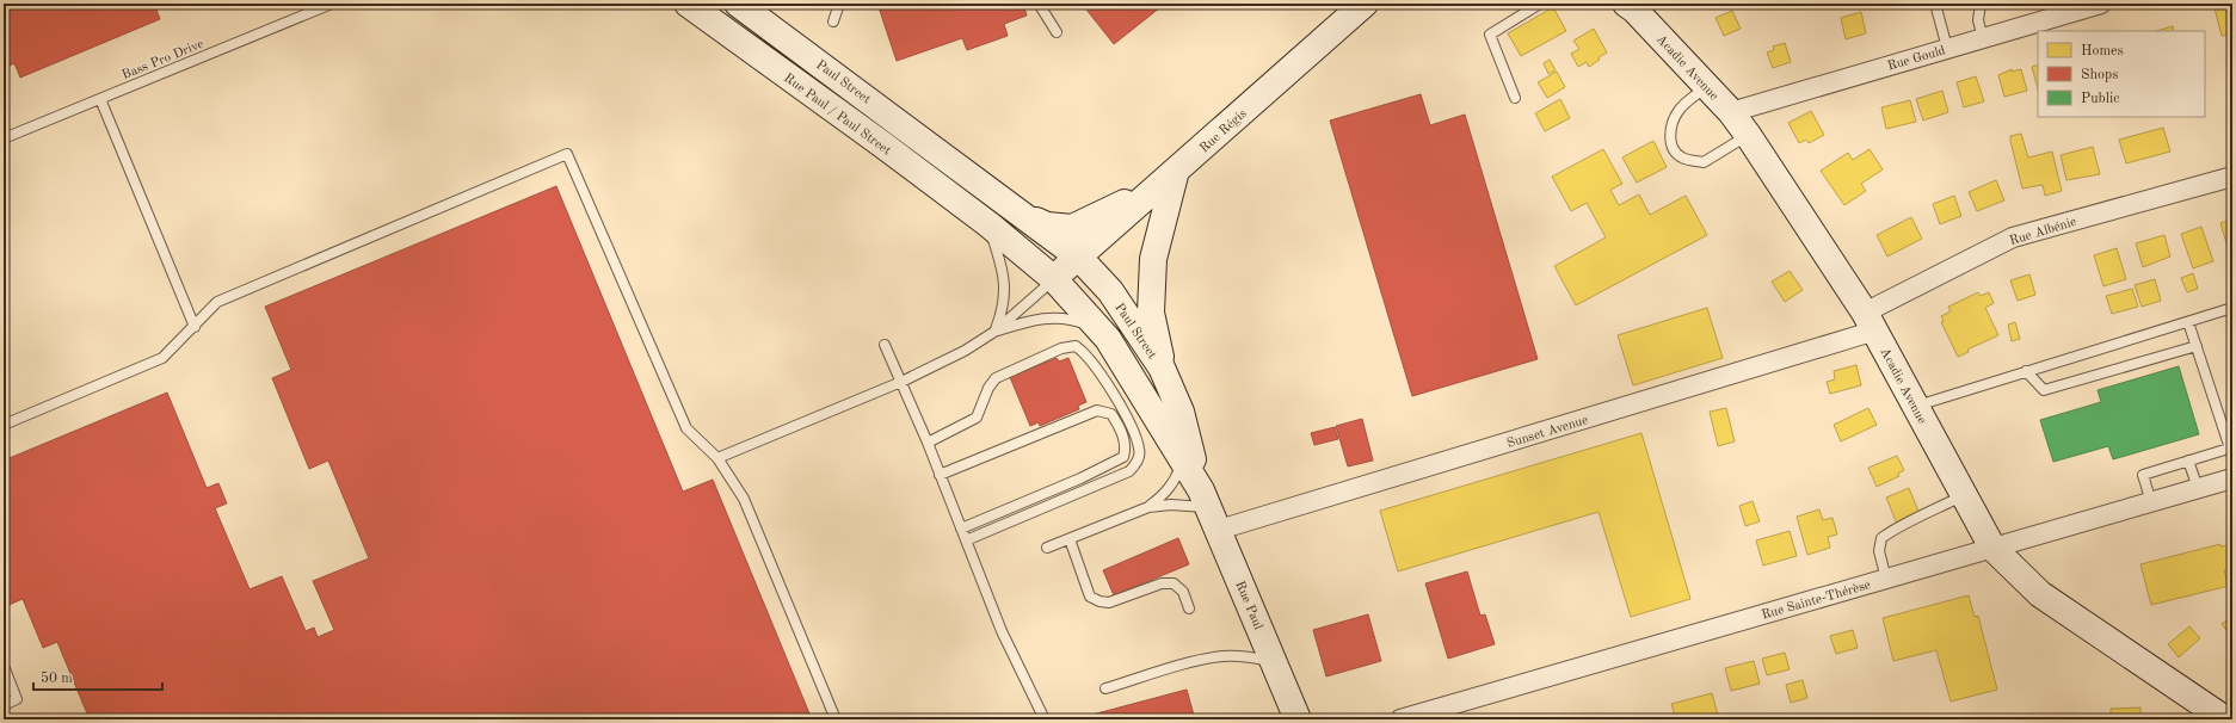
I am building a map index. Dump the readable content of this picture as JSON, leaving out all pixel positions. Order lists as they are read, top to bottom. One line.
{"streets":{"main road":["Acadie Avenue","Paul Street","Rue Paul / Paul Street","Rue Régis","Rue Paul"],"street":["Rue Gould","Rue Albénie","Sunset Avenue","Rue Sainte-Thérèse"],"lane":["Bass Pro Drive"]},"crossings":[["Rue Gould","Acadie Avenue"],["Acadie Avenue","Rue Albénie"],["Acadie Avenue","Sunset Avenue"],["Acadie Avenue","Rue Sainte-Thérèse"],["Paul Street","Rue Régis"],["Paul Street","Sunset Avenue"],["Paul Street","Rue Paul"],["Rue Albénie","Sunset Avenue"],["Sunset Avenue","Rue Paul"]],"legend":["Homes","Shops","Public"],"scale_bar":"50 m"}
